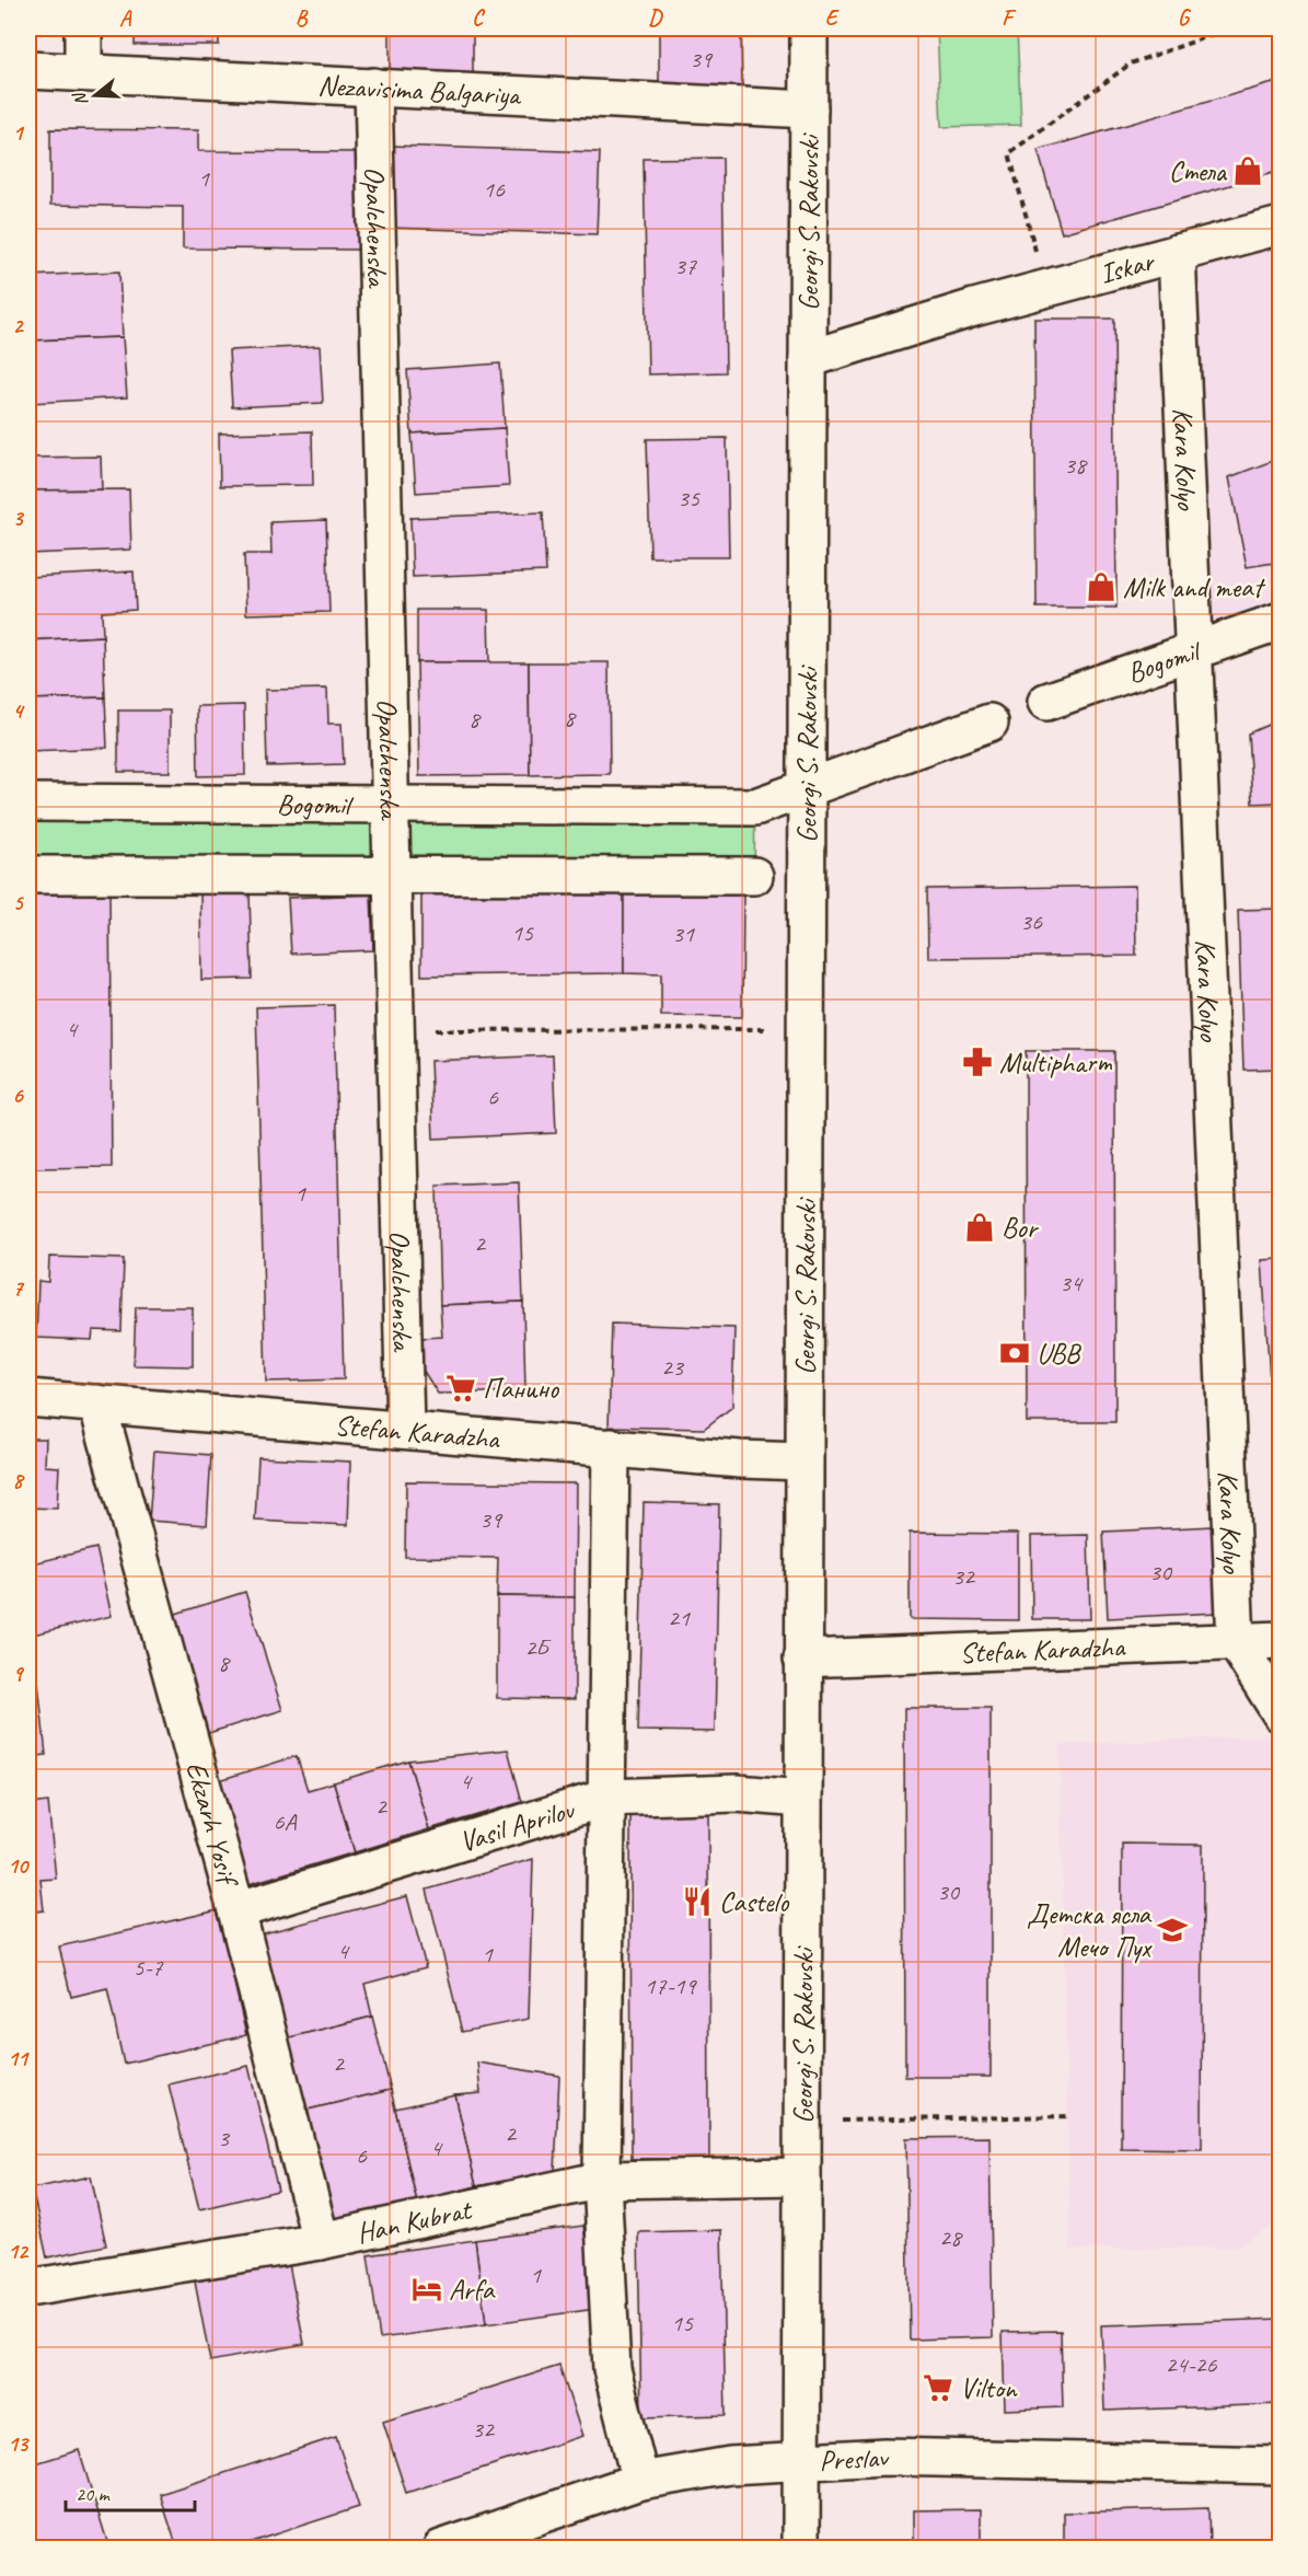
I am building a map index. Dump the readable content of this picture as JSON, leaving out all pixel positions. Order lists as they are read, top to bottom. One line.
{"streets":{"street":["Nezavisima Balgariya","Georgi S. Rakovski","Opalchenska","Iskar","Kara Kolyo","Bogomil","Stefan Karadzha","Ekzarh Yosif","Vasil Aprilov","Han Kubrat","Preslav"]},"crossings":[["Nezavisima Balgariya","Georgi S. Rakovski"],["Nezavisima Balgariya","Opalchenska"],["Georgi S. Rakovski","Iskar"],["Georgi S. Rakovski","Bogomil"],["Georgi S. Rakovski","Stefan Karadzha"],["Georgi S. Rakovski","Vasil Aprilov"],["Georgi S. Rakovski","Han Kubrat"],["Georgi S. Rakovski","Preslav"],["Opalchenska","Bogomil"],["Opalchenska","Stefan Karadzha"],["Iskar","Kara Kolyo"],["Kara Kolyo","Bogomil"],["Kara Kolyo","Stefan Karadzha"],["Stefan Karadzha","Ekzarh Yosif"],["Ekzarh Yosif","Vasil Aprilov"],["Ekzarh Yosif","Han Kubrat"]],"places":{"shop":["Стела","Milk and meat","Bor"],"pharmacy":["Multipharm"],"bank":["UBB"],"supermarket":["Панино","Vilton"],"restaurant":["Castelo"],"school or university":["Детска ясла Мечо Пух"],"hotel":["Arfa"]},"house_numbers":["39","1","16","37","38","35","8","8","36","15","31","4","6","1","2","34","23","39","30","32","21","2Б","8","4","2","6A","30","4","1","5-7","17-19","2","2","3","4","6","28","1","15","24-26","32"],"scale_bar":"20 m","north":"left","grid":{"columns":["A","B","C","D","E","F","G"],"rows":["1","2","3","4","5","6","7","8","9","10","11","12","13"]}}
